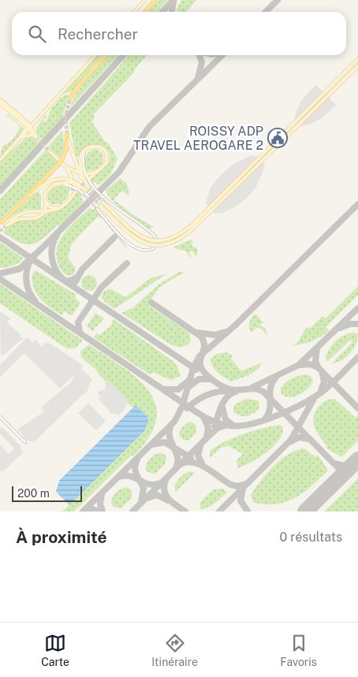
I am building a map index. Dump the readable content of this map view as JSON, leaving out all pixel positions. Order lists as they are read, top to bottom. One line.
{"places":{"public building":["ROISSY ADP TRAVEL AEROGARE 2"]},"scale_bar":"200 m","page":{"search":"Rechercher","scale":"200 m","heading":["À proximité","0 résultats"],"nav":["Carte","Itinéraire","Favoris"]}}
